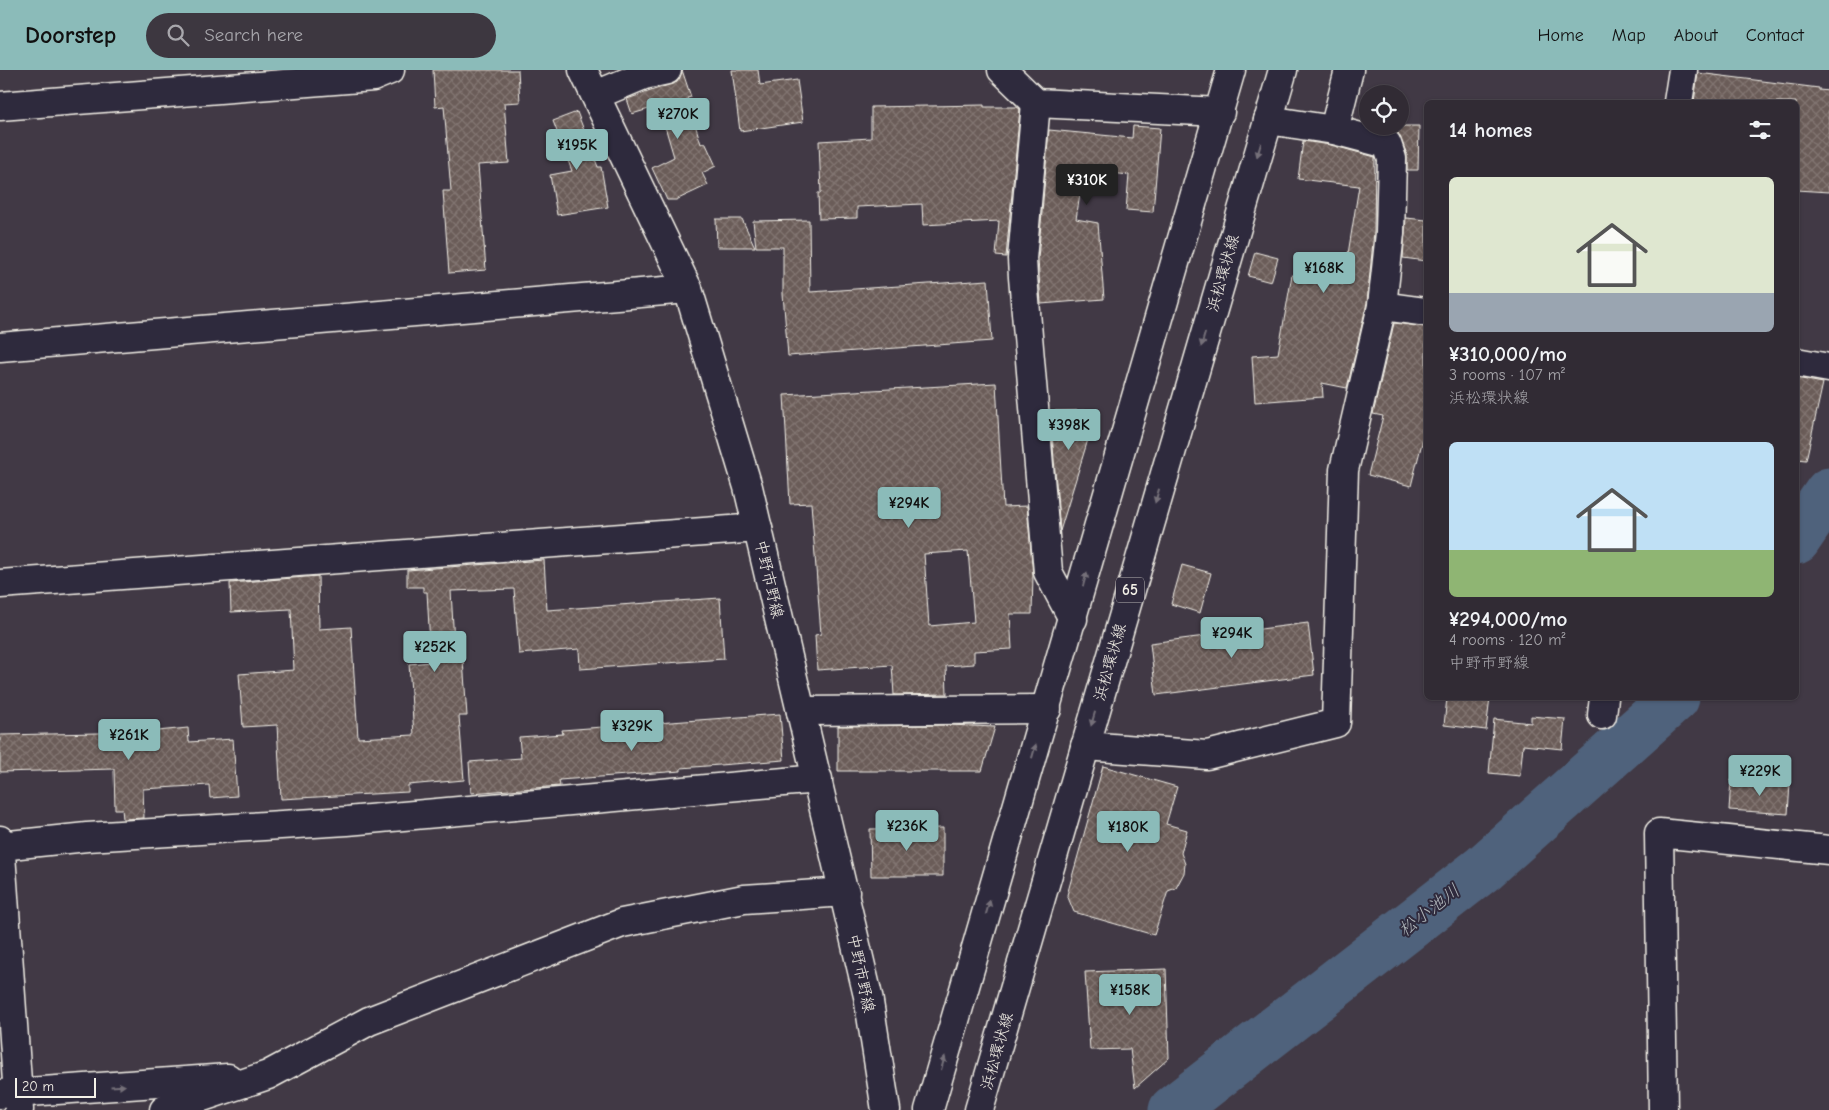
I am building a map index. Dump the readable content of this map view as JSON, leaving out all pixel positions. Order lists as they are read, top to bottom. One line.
{"streets":{"street":["浜松環状線","中野市野線","65"]},"water":["松小池川"],"scale_bar":"20 m","page":{"header":"Doorstep","search":"Search here","nav":["Home","Map","About","Contact"],"price":["¥270K","¥195K","¥310K","¥168K","¥398K","¥294K","¥294K","¥252K","¥329K","¥261K","¥229K","¥236K","¥180K","¥158K"],"heading":"14 homes","list":[{"name":"¥310,000/mo","note":"3 rooms · 107 m² · 浜松環状線"},{"name":"¥294,000/mo","note":"4 rooms · 120 m² · 中野市野線"}],"scale":"20 m"}}
